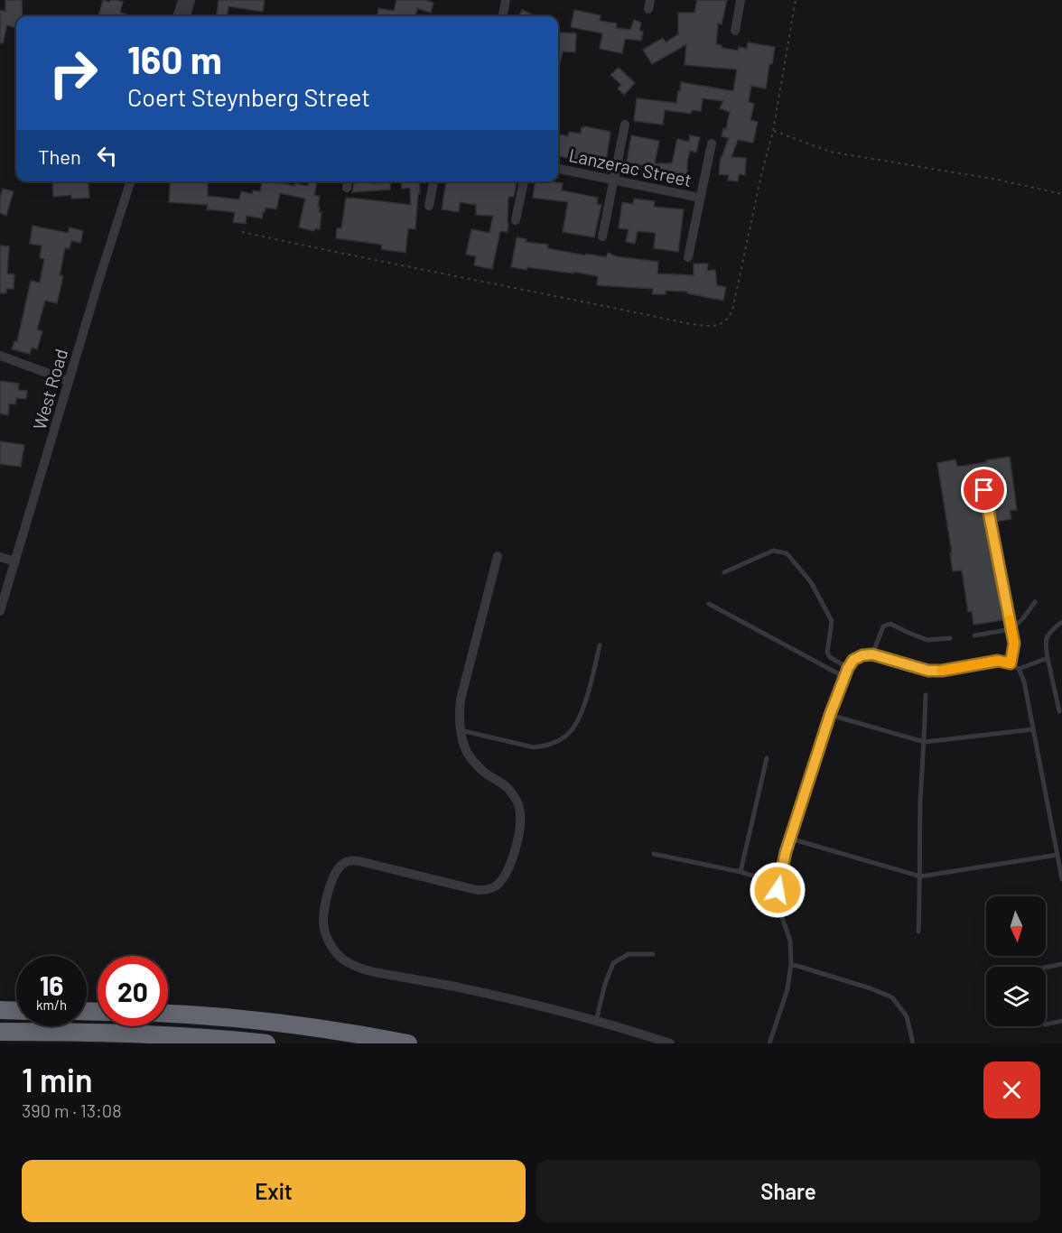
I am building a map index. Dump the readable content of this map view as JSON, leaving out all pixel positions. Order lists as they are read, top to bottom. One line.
{"streets":{"street":["Lanzerac Street","West Road"]},"north":"bottom","page":{"turn":["160 m","Coert Steynberg Street"],"then":"Then","speed":"16 km/h","limit":"20","heading":["1 min","390 m · 13:08"],"buttons":["Exit","Share"]}}
